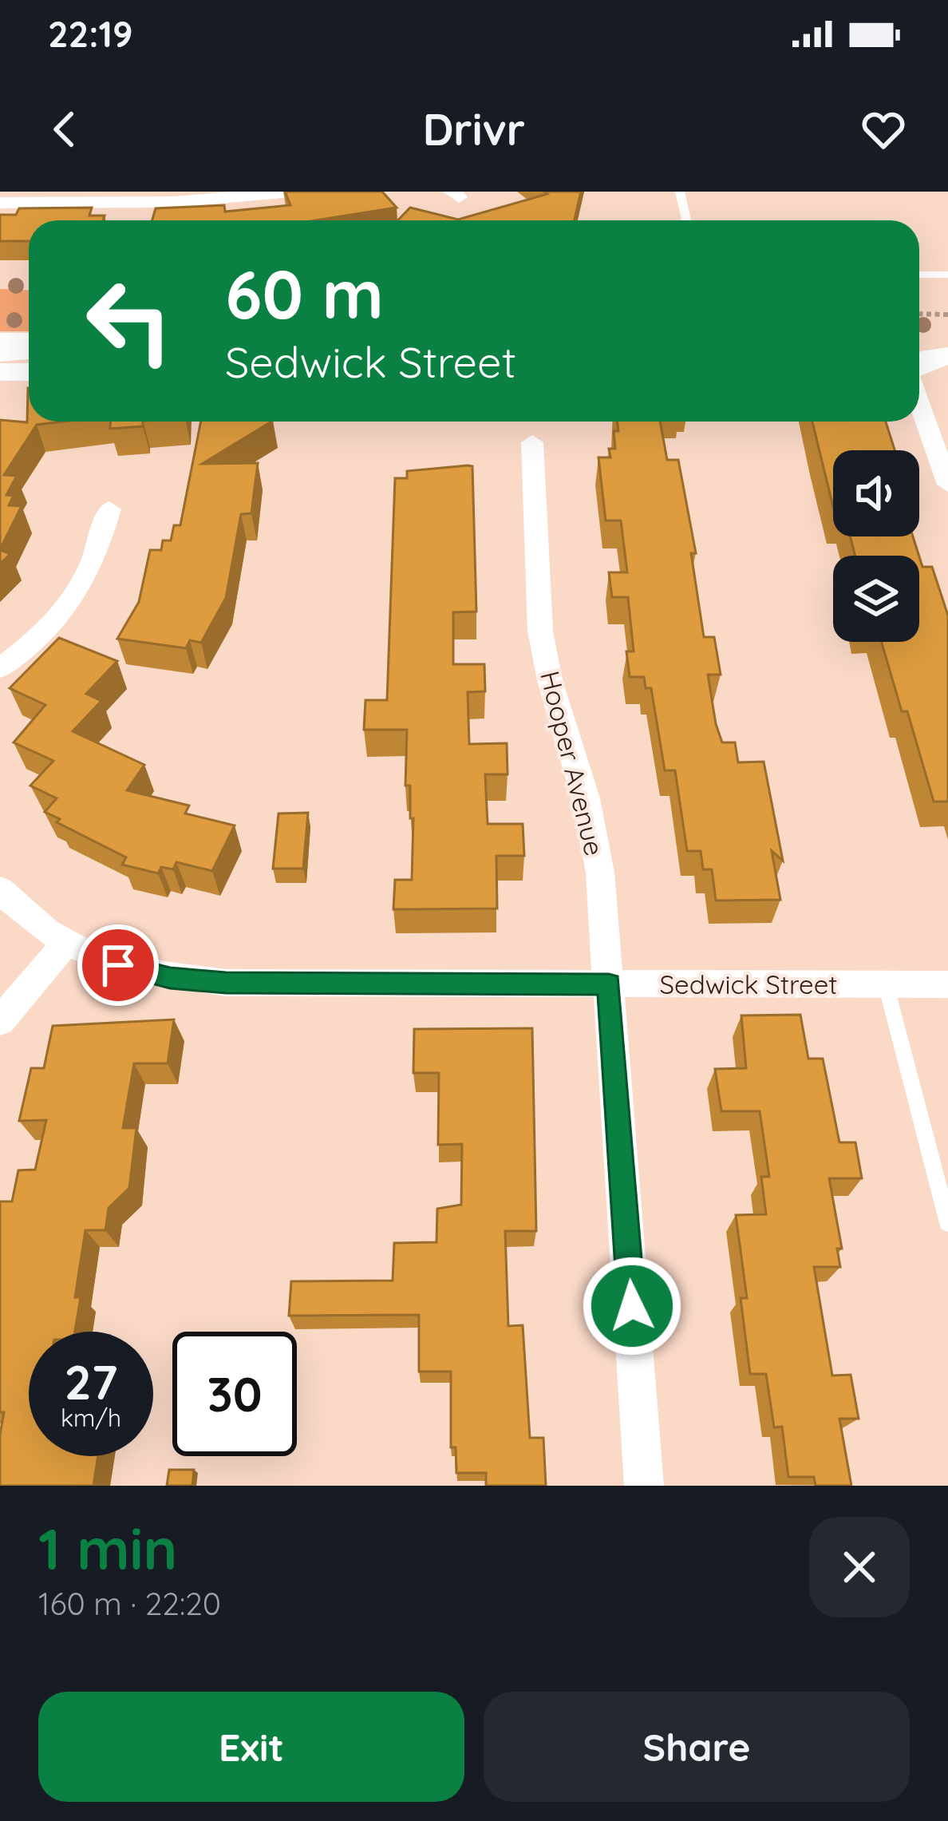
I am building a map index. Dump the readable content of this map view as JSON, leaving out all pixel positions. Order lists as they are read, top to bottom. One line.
{"streets":{"street":["Hooper Avenue","Sedwick Street"]},"crossings":[["Hooper Avenue","Sedwick Street"]],"page":{"status":"22:19","header":"Drivr","turn":["60 m","Sedwick Street"],"speed":"27 km/h","limit":"30","heading":["1 min","160 m · 22:20"],"buttons":["Exit","Share"]}}
